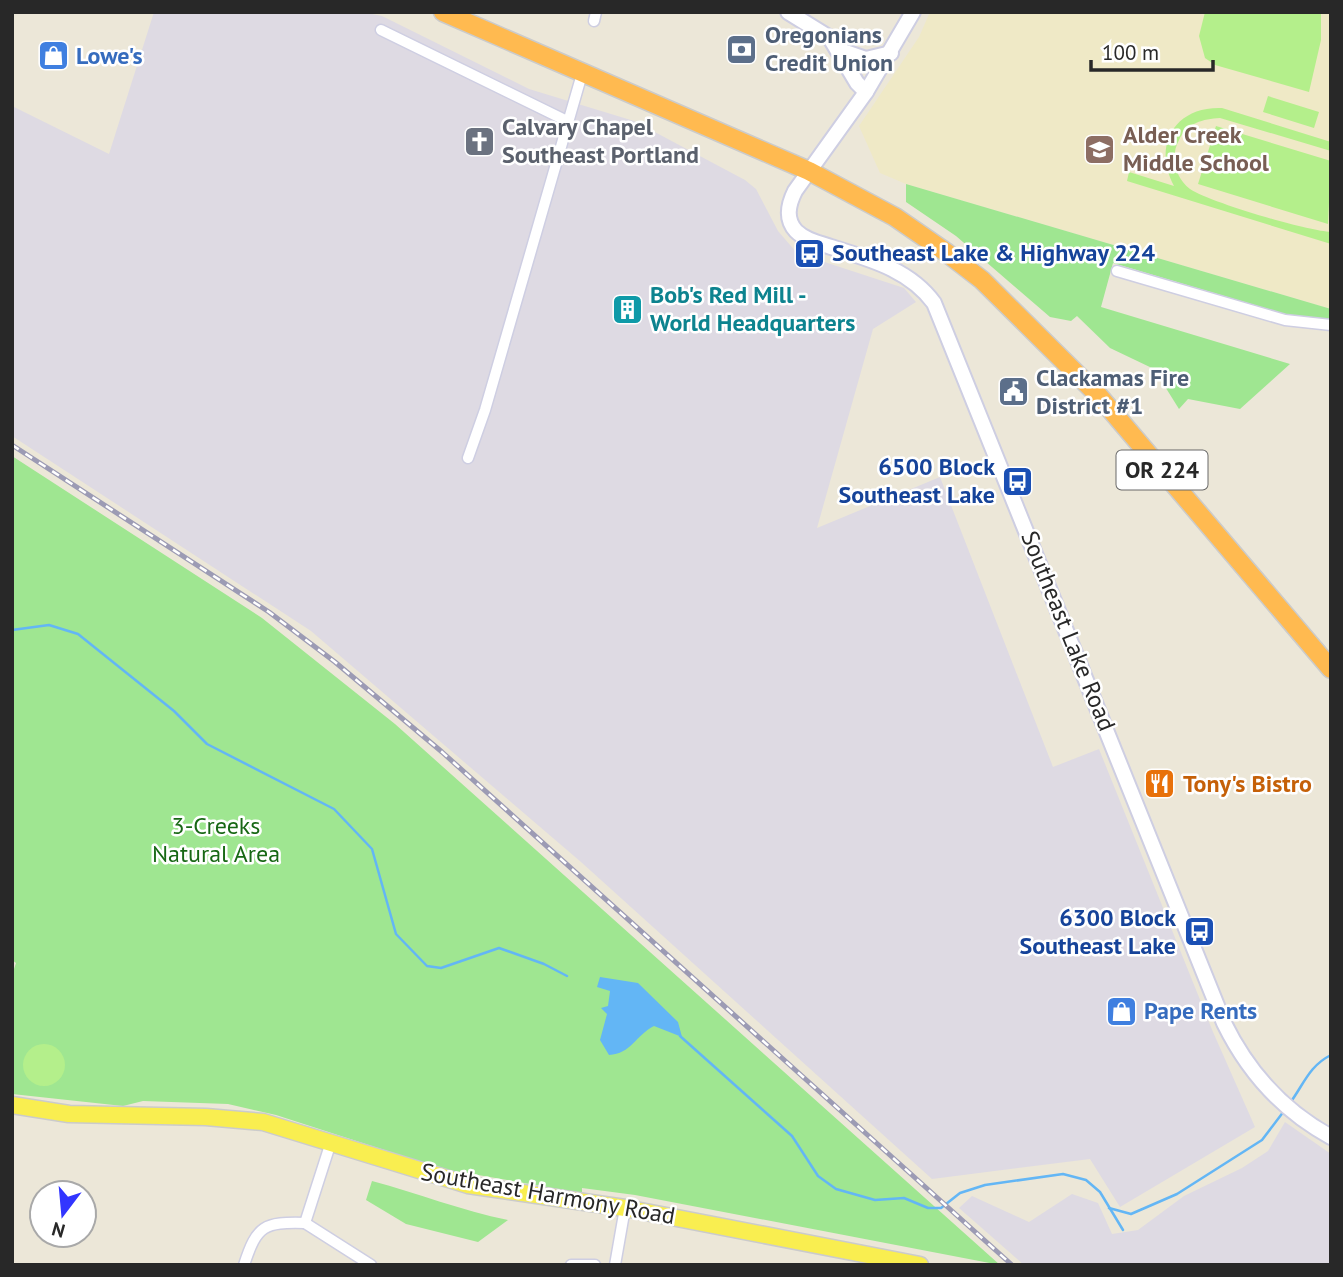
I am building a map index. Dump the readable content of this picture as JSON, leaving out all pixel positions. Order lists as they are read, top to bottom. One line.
{"streets":{"highway":["OR 224"],"main road":["Southeast Harmony Road"],"street":["Southeast Lake Road"]},"crossings":[["OR 224","Southeast Lake Road"]],"parks":["3-Creeks Natural Area"],"places":{"bank":["Oregonians Credit Union"],"shop":["Lowe's","Pape Rents"],"church":["Calvary Chapel Southeast Portland"],"school or university":["Alder Creek Middle School"],"bus stop":["Southeast Lake & Highway 224","6500 Block Southeast Lake","6300 Block Southeast Lake"],"building":["Bob's Red Mill - World Headquarters"],"public building":["Clackamas Fire District #1"],"restaurant":["Tony's Bistro"]},"scale_bar":"100 m","north":"bottom"}
